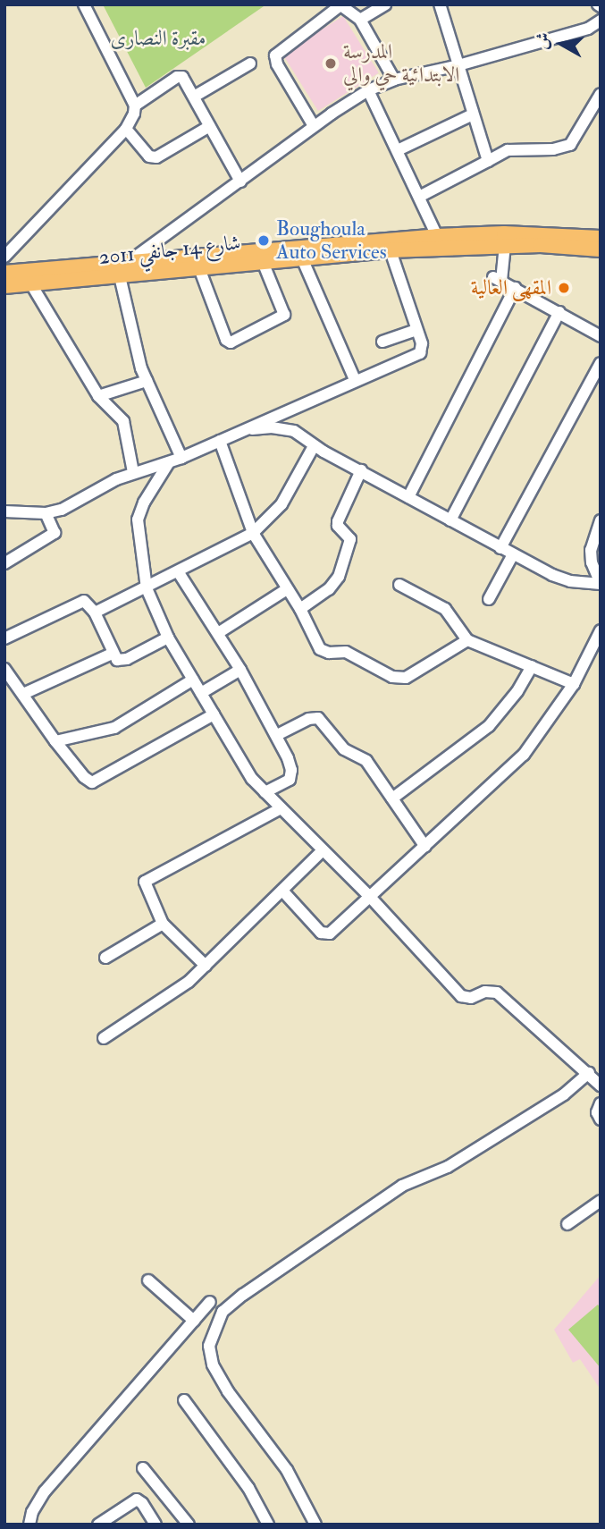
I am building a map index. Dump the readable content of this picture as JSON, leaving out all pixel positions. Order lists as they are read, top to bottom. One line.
{"streets":{"main road":["شارع 14 جانفي 2011"]},"parks":["مقبرة النصارى"],"places":["المدرسة الابتدائية حي والي","Boughoula Auto Services","المقهى العالية"],"north":"left"}
